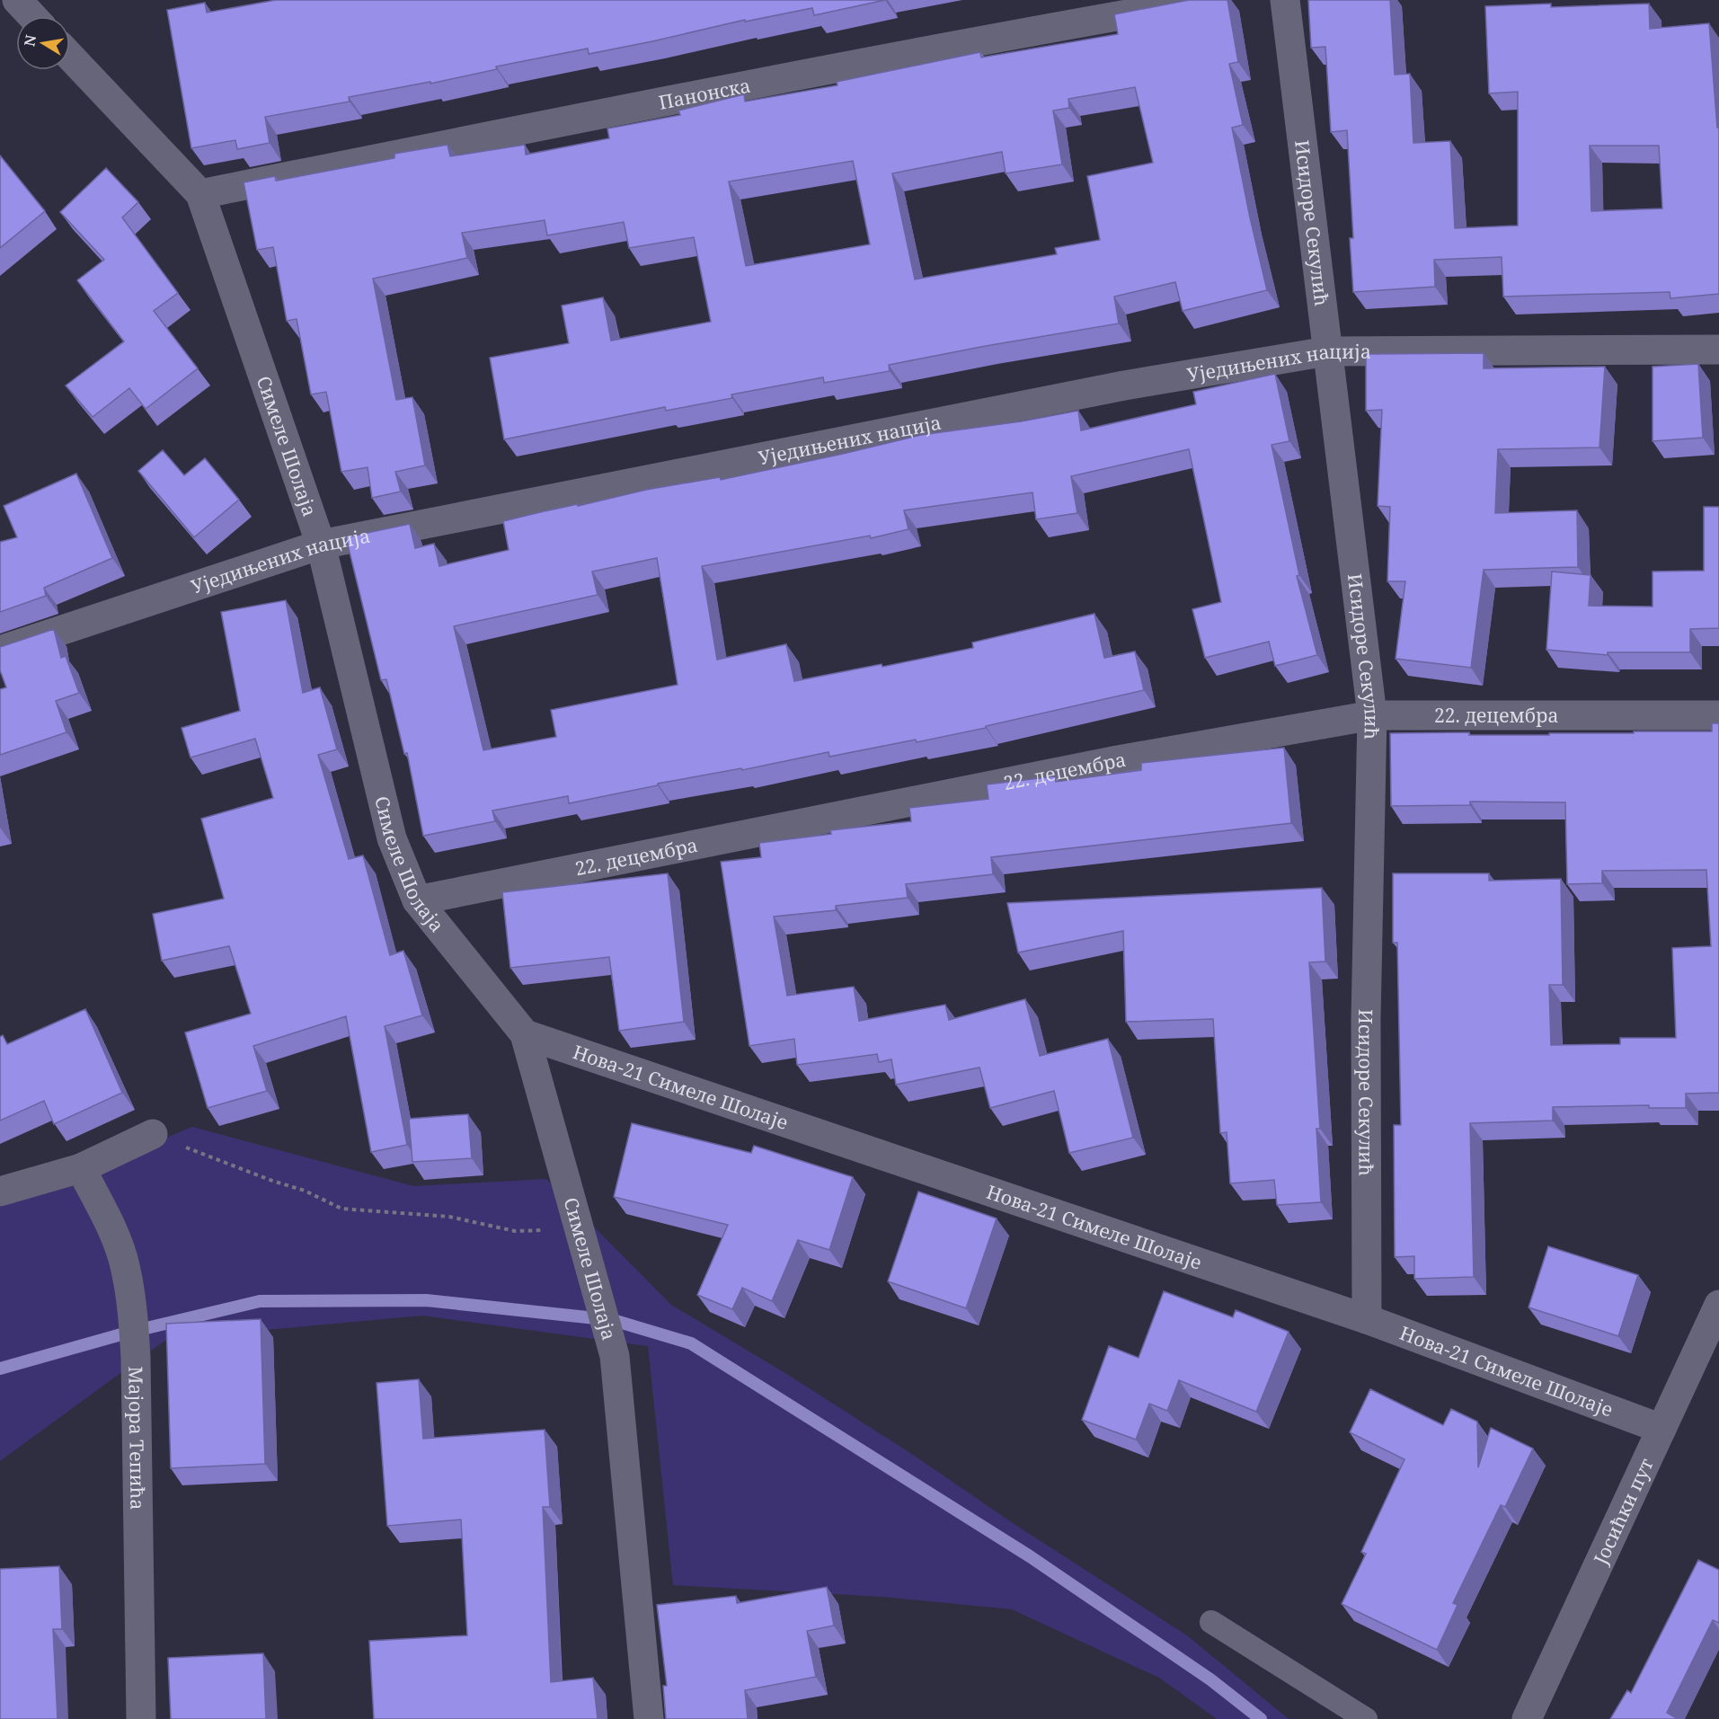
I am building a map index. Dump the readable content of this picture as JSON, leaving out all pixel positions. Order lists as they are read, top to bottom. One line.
{"streets":{"street":["Панонска","Исидоре Секулић","Уједињених нација","Симеле Шолаја","22. децембра","Нова-21 Симеле Шолаје","Мајора Тепића","Јосићки пут"]},"crossings":[["Панонска","Симеле Шолаја"],["Исидоре Секулић","Уједињених нација"],["Исидоре Секулић","22. децембра"],["Исидоре Секулић","Нова-21 Симеле Шолаје"],["Уједињених нација","Симеле Шолаја"],["Симеле Шолаја","22. децембра"],["Симеле Шолаја","Нова-21 Симеле Шолаје"],["Нова-21 Симеле Шолаје","Јосићки пут"]],"north":"left"}
